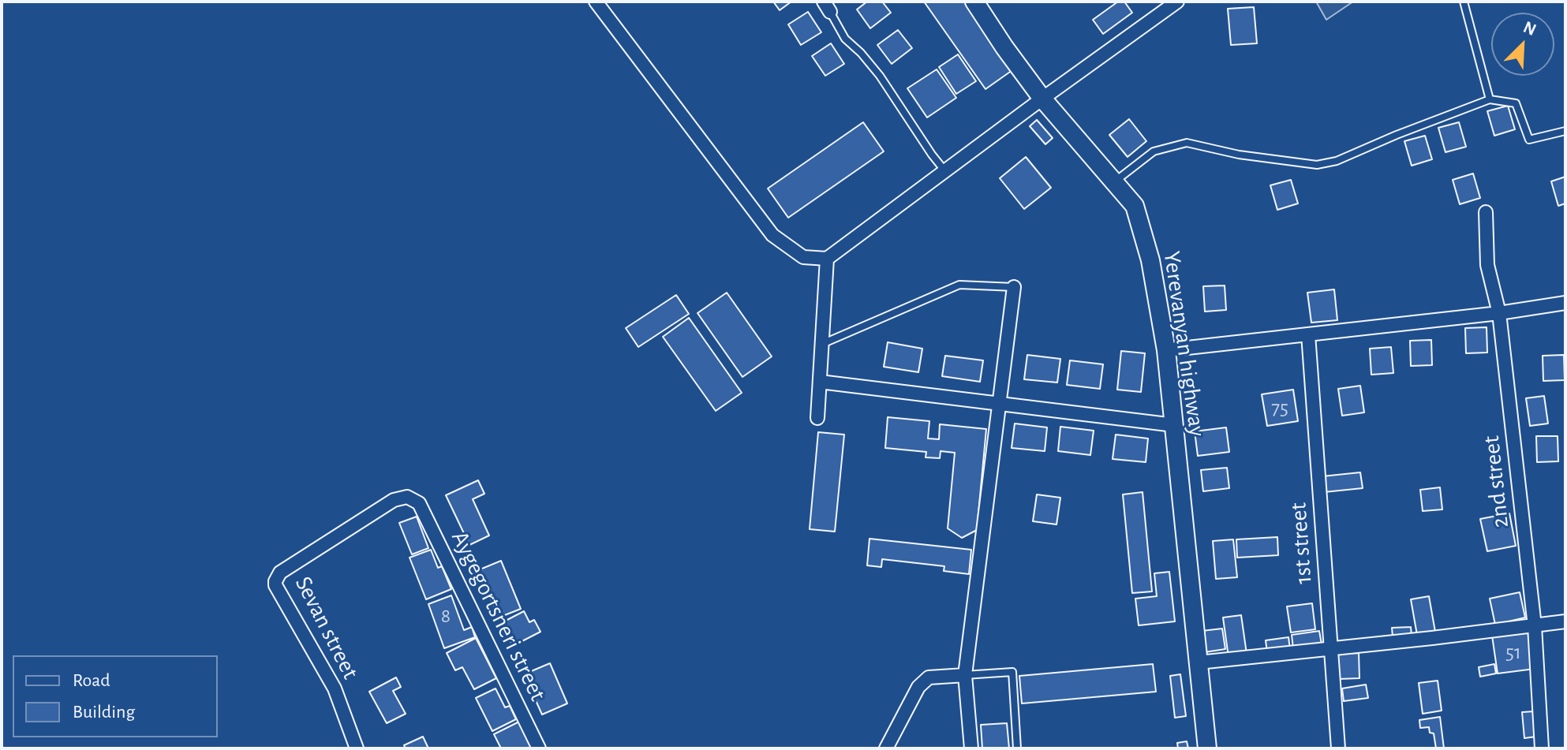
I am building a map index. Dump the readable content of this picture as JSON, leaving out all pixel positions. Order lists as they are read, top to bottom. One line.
{"streets":{"main road":["Yerevanyan highway"],"street":["2nd street","1st street","Aygegortsneri street","Sevan street"]},"crossings":[["Aygegortsneri street","Sevan street"]],"house_numbers":["75","8","51"],"legend":["Road","Building"],"north":"top right"}
